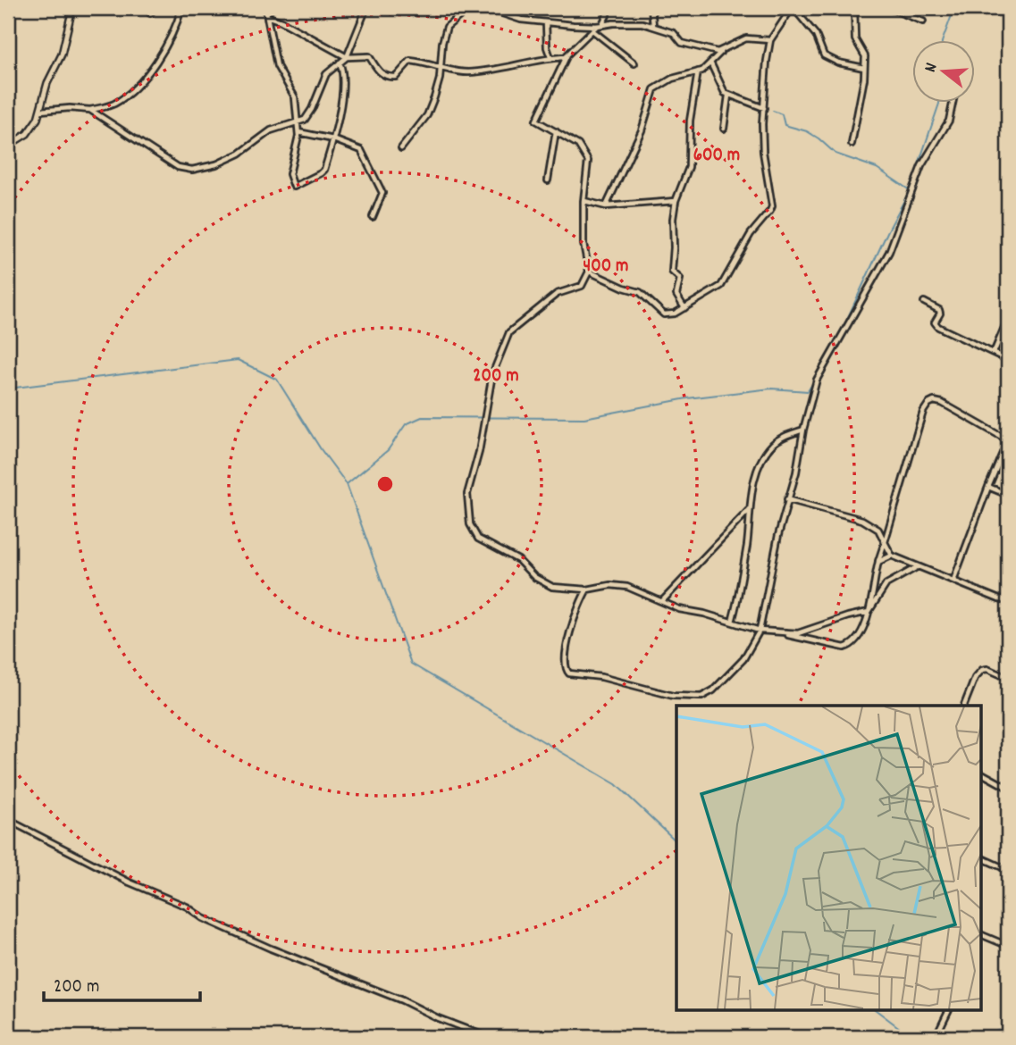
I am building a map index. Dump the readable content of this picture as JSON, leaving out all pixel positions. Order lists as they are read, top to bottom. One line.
{"scale_bar":"200 m","north":"left","rings":["600 m","400 m","200 m"]}
